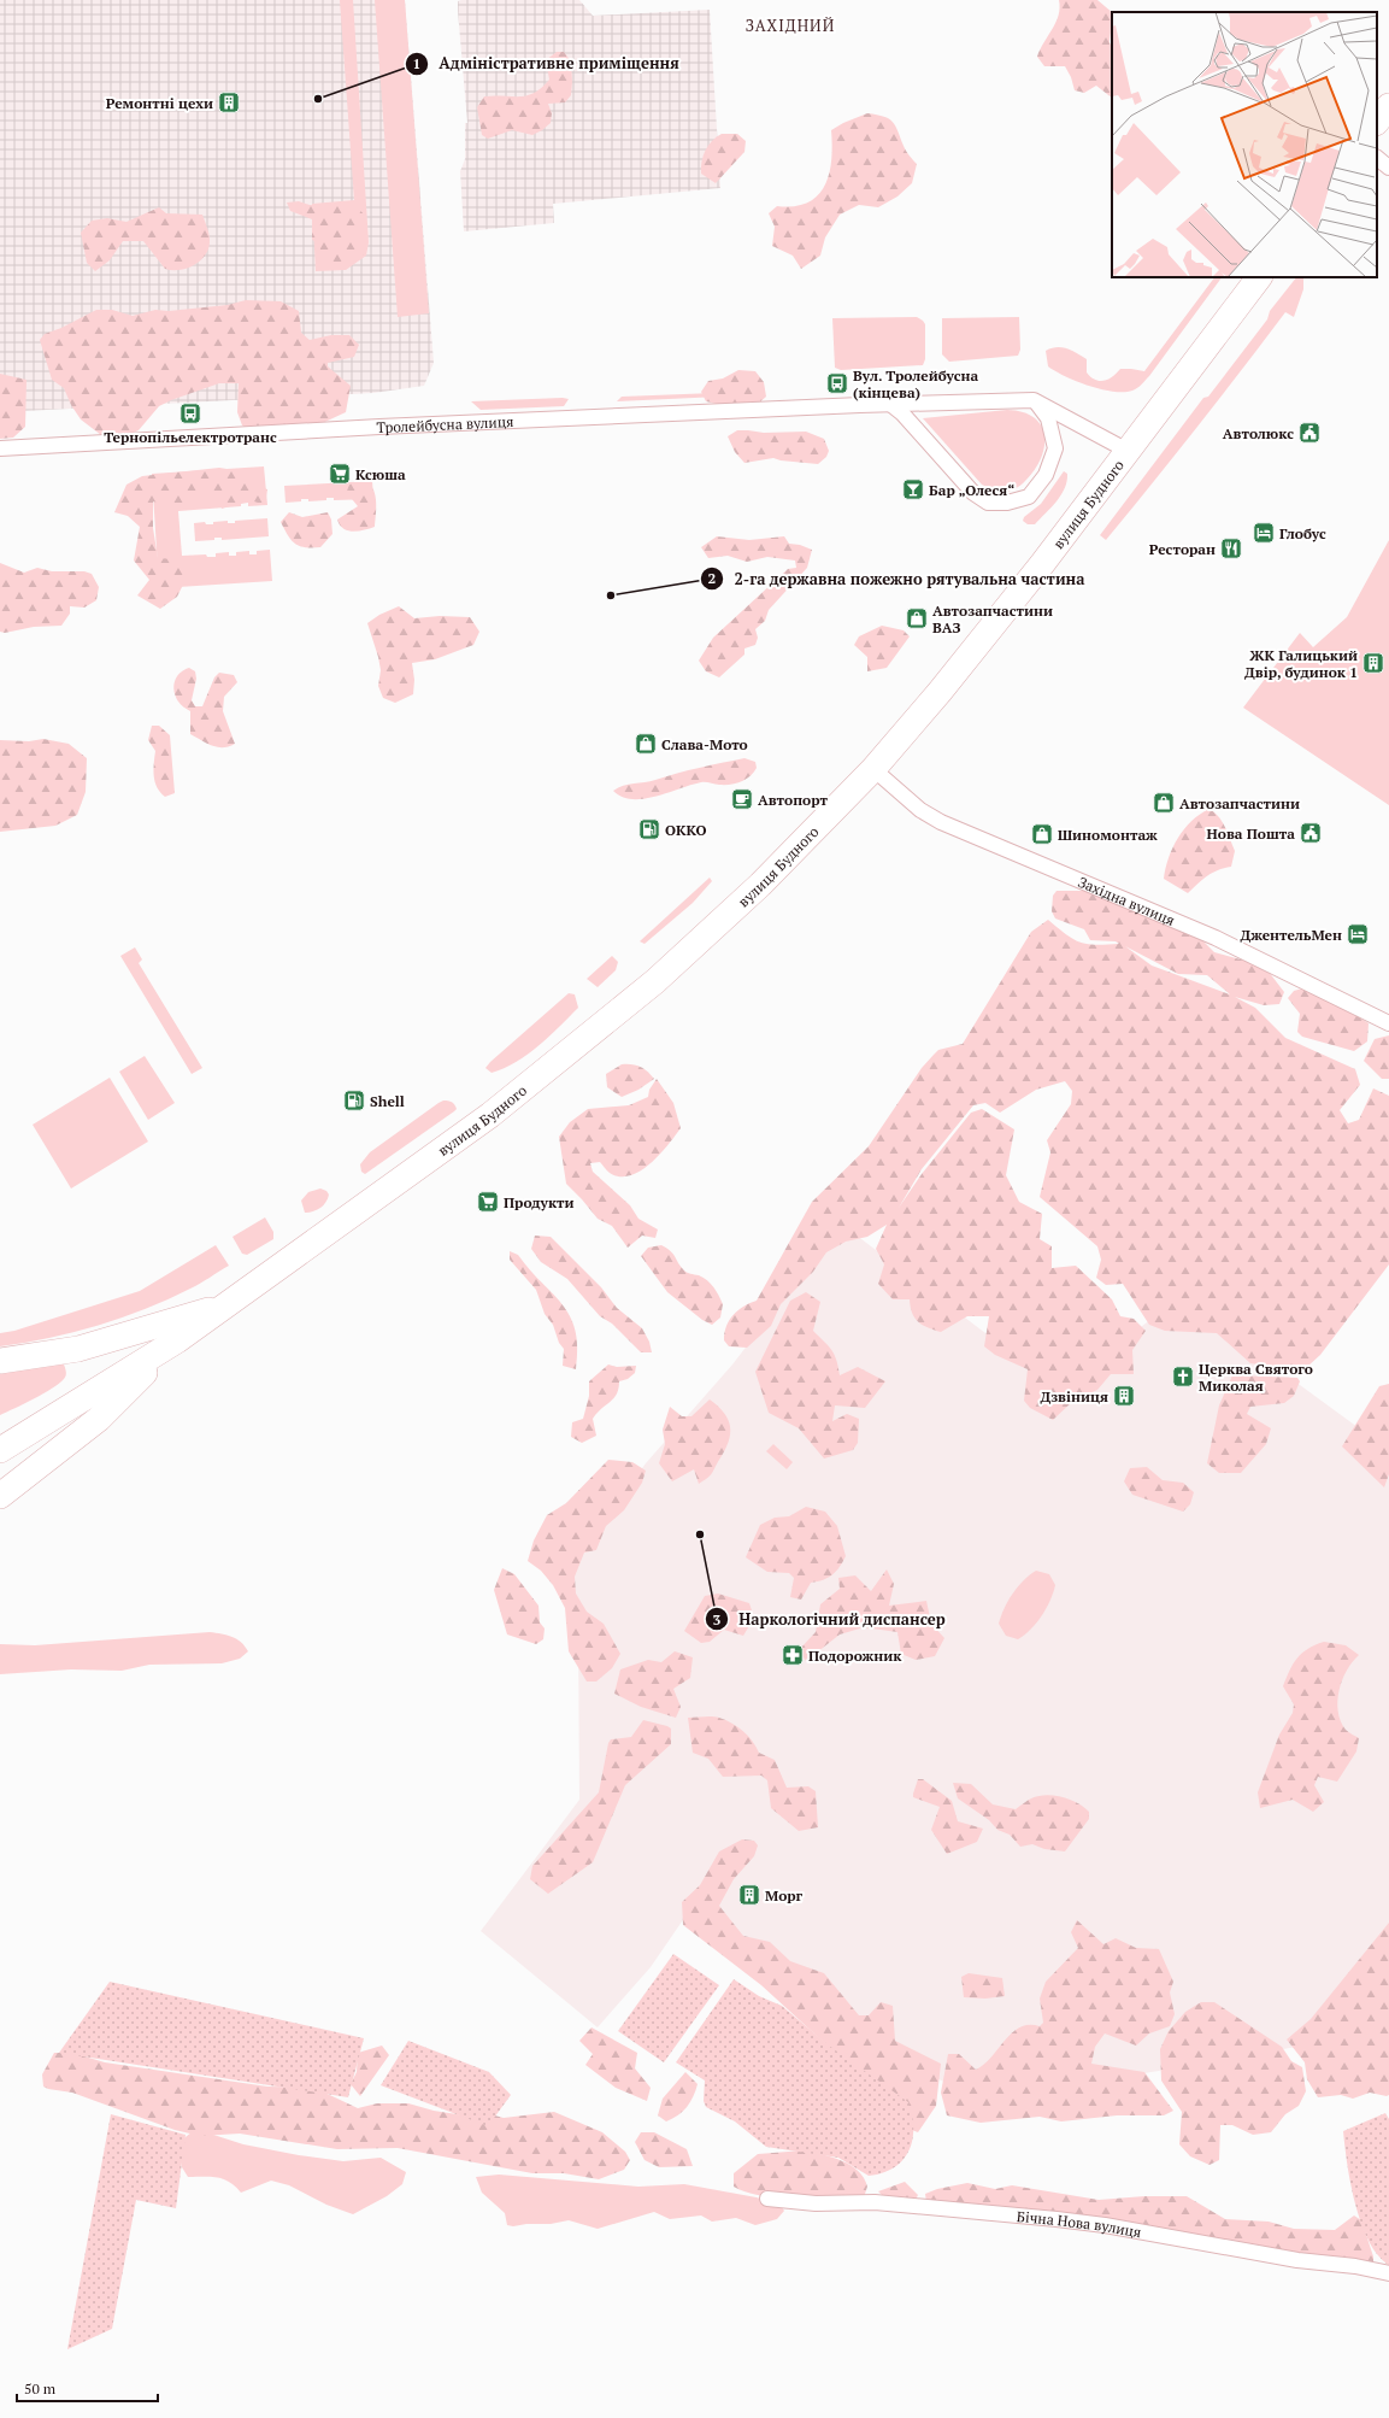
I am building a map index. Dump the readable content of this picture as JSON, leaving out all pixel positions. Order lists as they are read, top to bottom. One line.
{"streets":{"highway":["вулиця Будного"],"street":["Тролейбусна вулиця","Західна вулиця","Бічна Нова вулиця"]},"crossings":[["вулиця Будного","Західна вулиця"]],"districts":["ЗАХІДНИЙ"],"places":{"other":["Адміністративне приміщення","2-га державна пожежно рятувальна частина","Наркологічний диспансер"],"building":["Ремонтні цехи","ЖК Галицький Двір, будинок 1","Дзвіниця","Морг"],"bus stop":["Вул. Тролейбусна (кінцева)","Тернопільелектротранс"],"public building":["Автолюкс","Нова Пошта"],"supermarket":["Ксюша","Продукти"],"bar":["Бар „Олеся“"],"hotel":["Глобус","ДжентельМен"],"restaurant":["Ресторан"],"shop":["Автозапчастини ВАЗ","Слава-Мото","Автозапчастини","Шиномонтаж"],"cafe":["Автопорт"],"fuel station":["ОККО","Shell"],"church":["Церква Святого Миколая"],"pharmacy":["Подорожник"]},"scale_bar":"50 m"}
